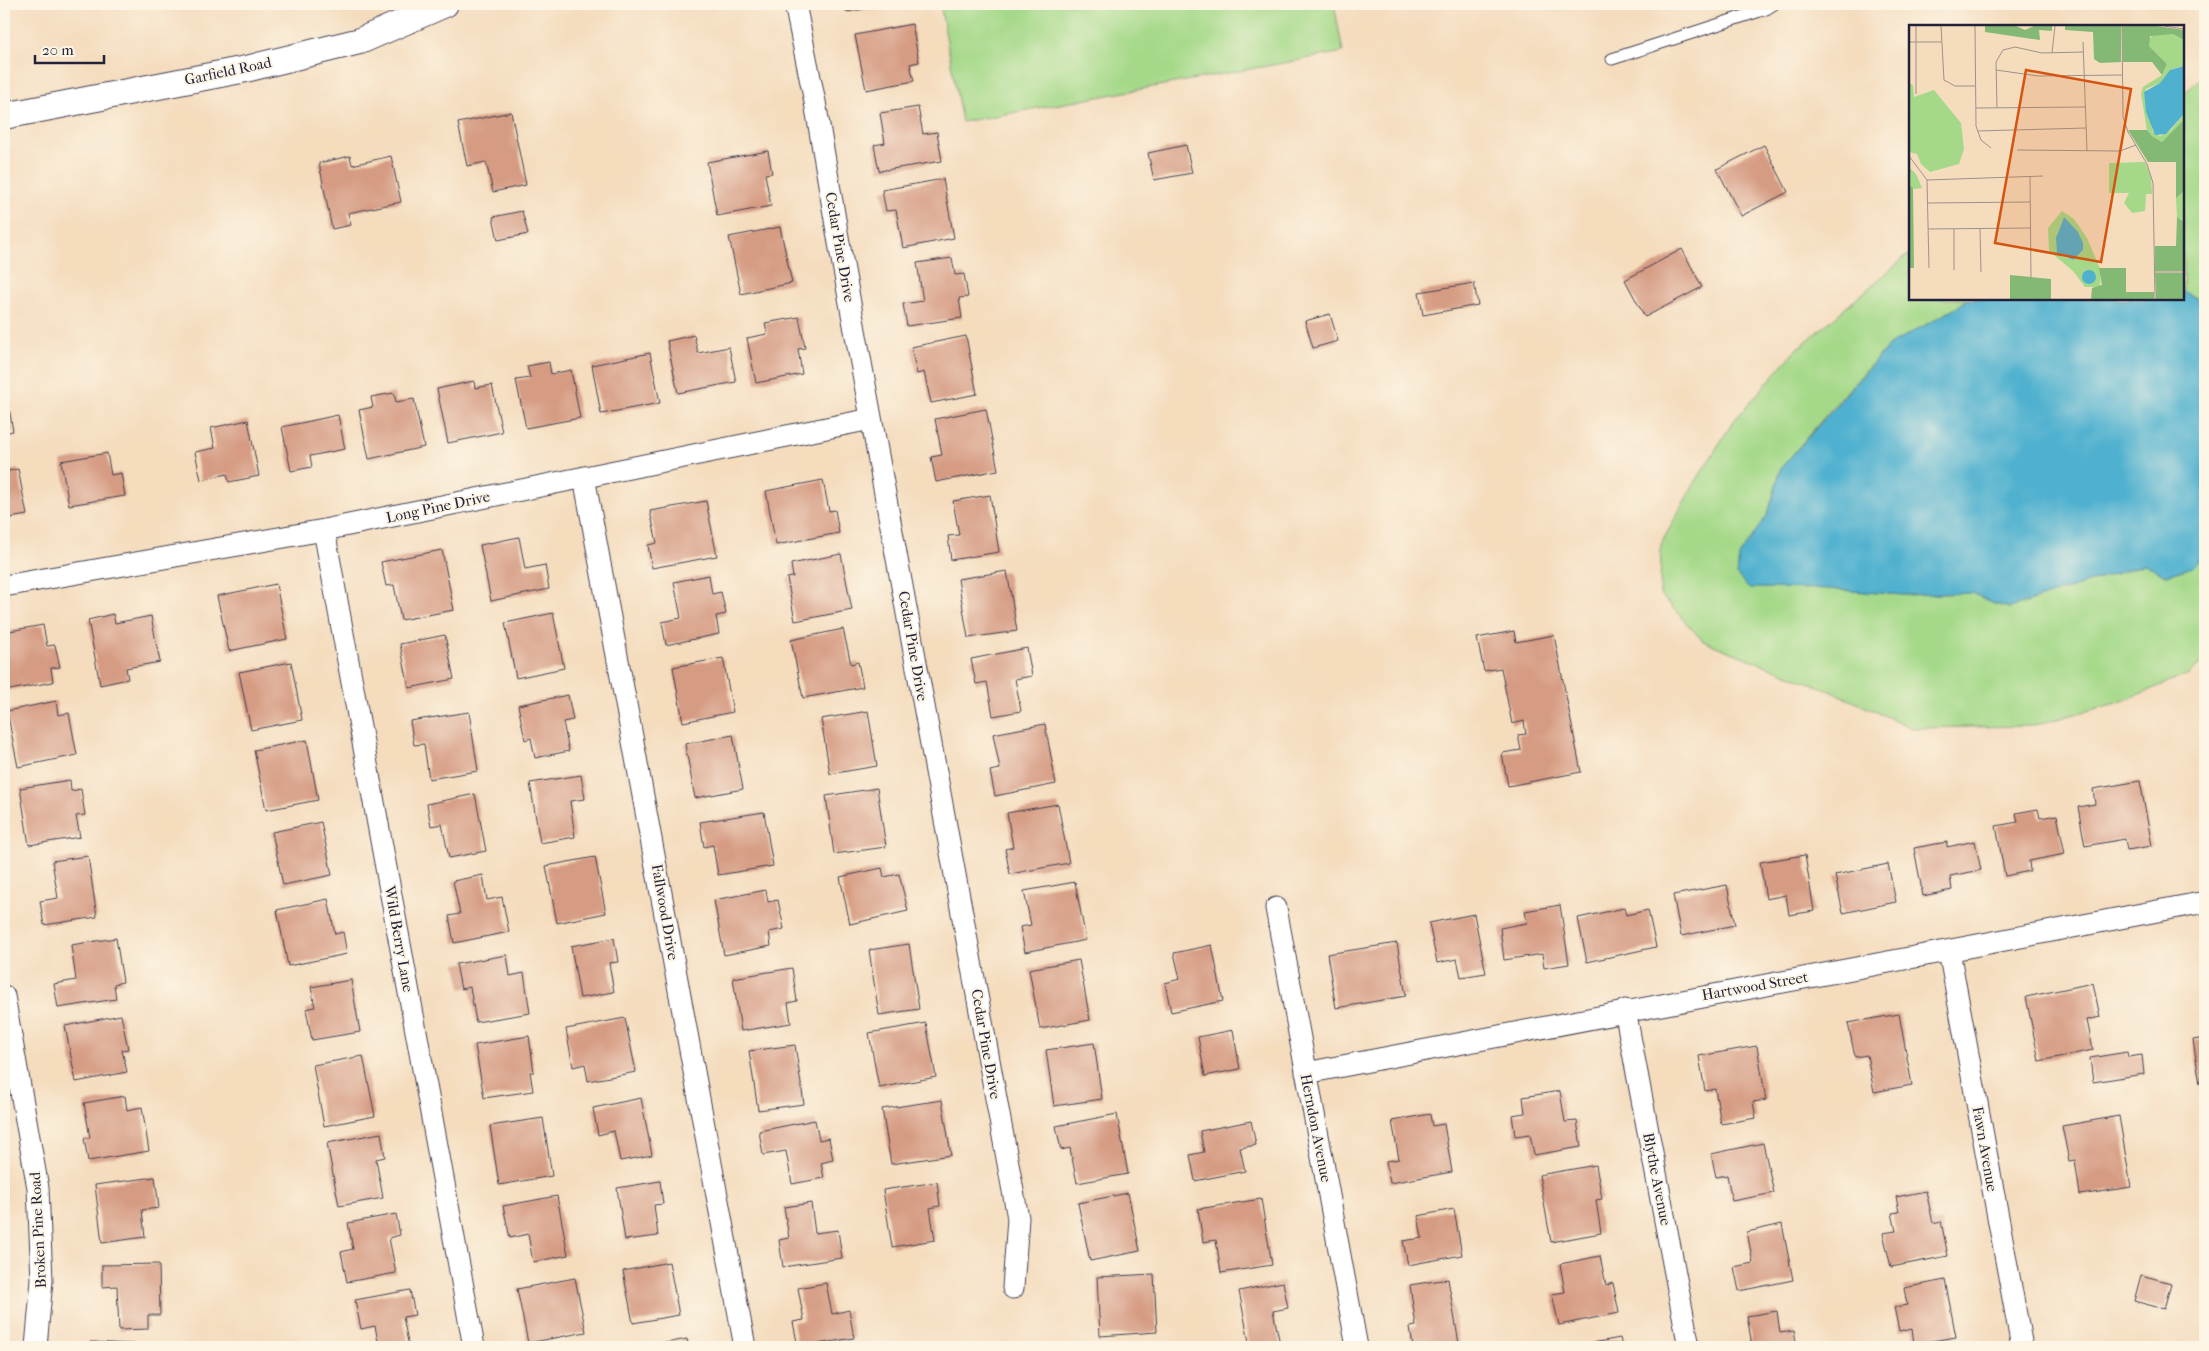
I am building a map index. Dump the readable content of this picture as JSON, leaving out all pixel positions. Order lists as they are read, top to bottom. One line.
{"streets":{"street":["Garfield Road","Cedar Pine Drive","Long Pine Drive","Fallwood Drive","Wild Berry Lane","Hartwood Street","Herndon Avenue","Fawn Avenue","Blythe Avenue","Broken Pine Road"]},"crossings":[["Cedar Pine Drive","Long Pine Drive"],["Long Pine Drive","Fallwood Drive"],["Long Pine Drive","Wild Berry Lane"],["Hartwood Street","Herndon Avenue"],["Hartwood Street","Fawn Avenue"],["Hartwood Street","Blythe Avenue"]],"scale_bar":"20 m"}
